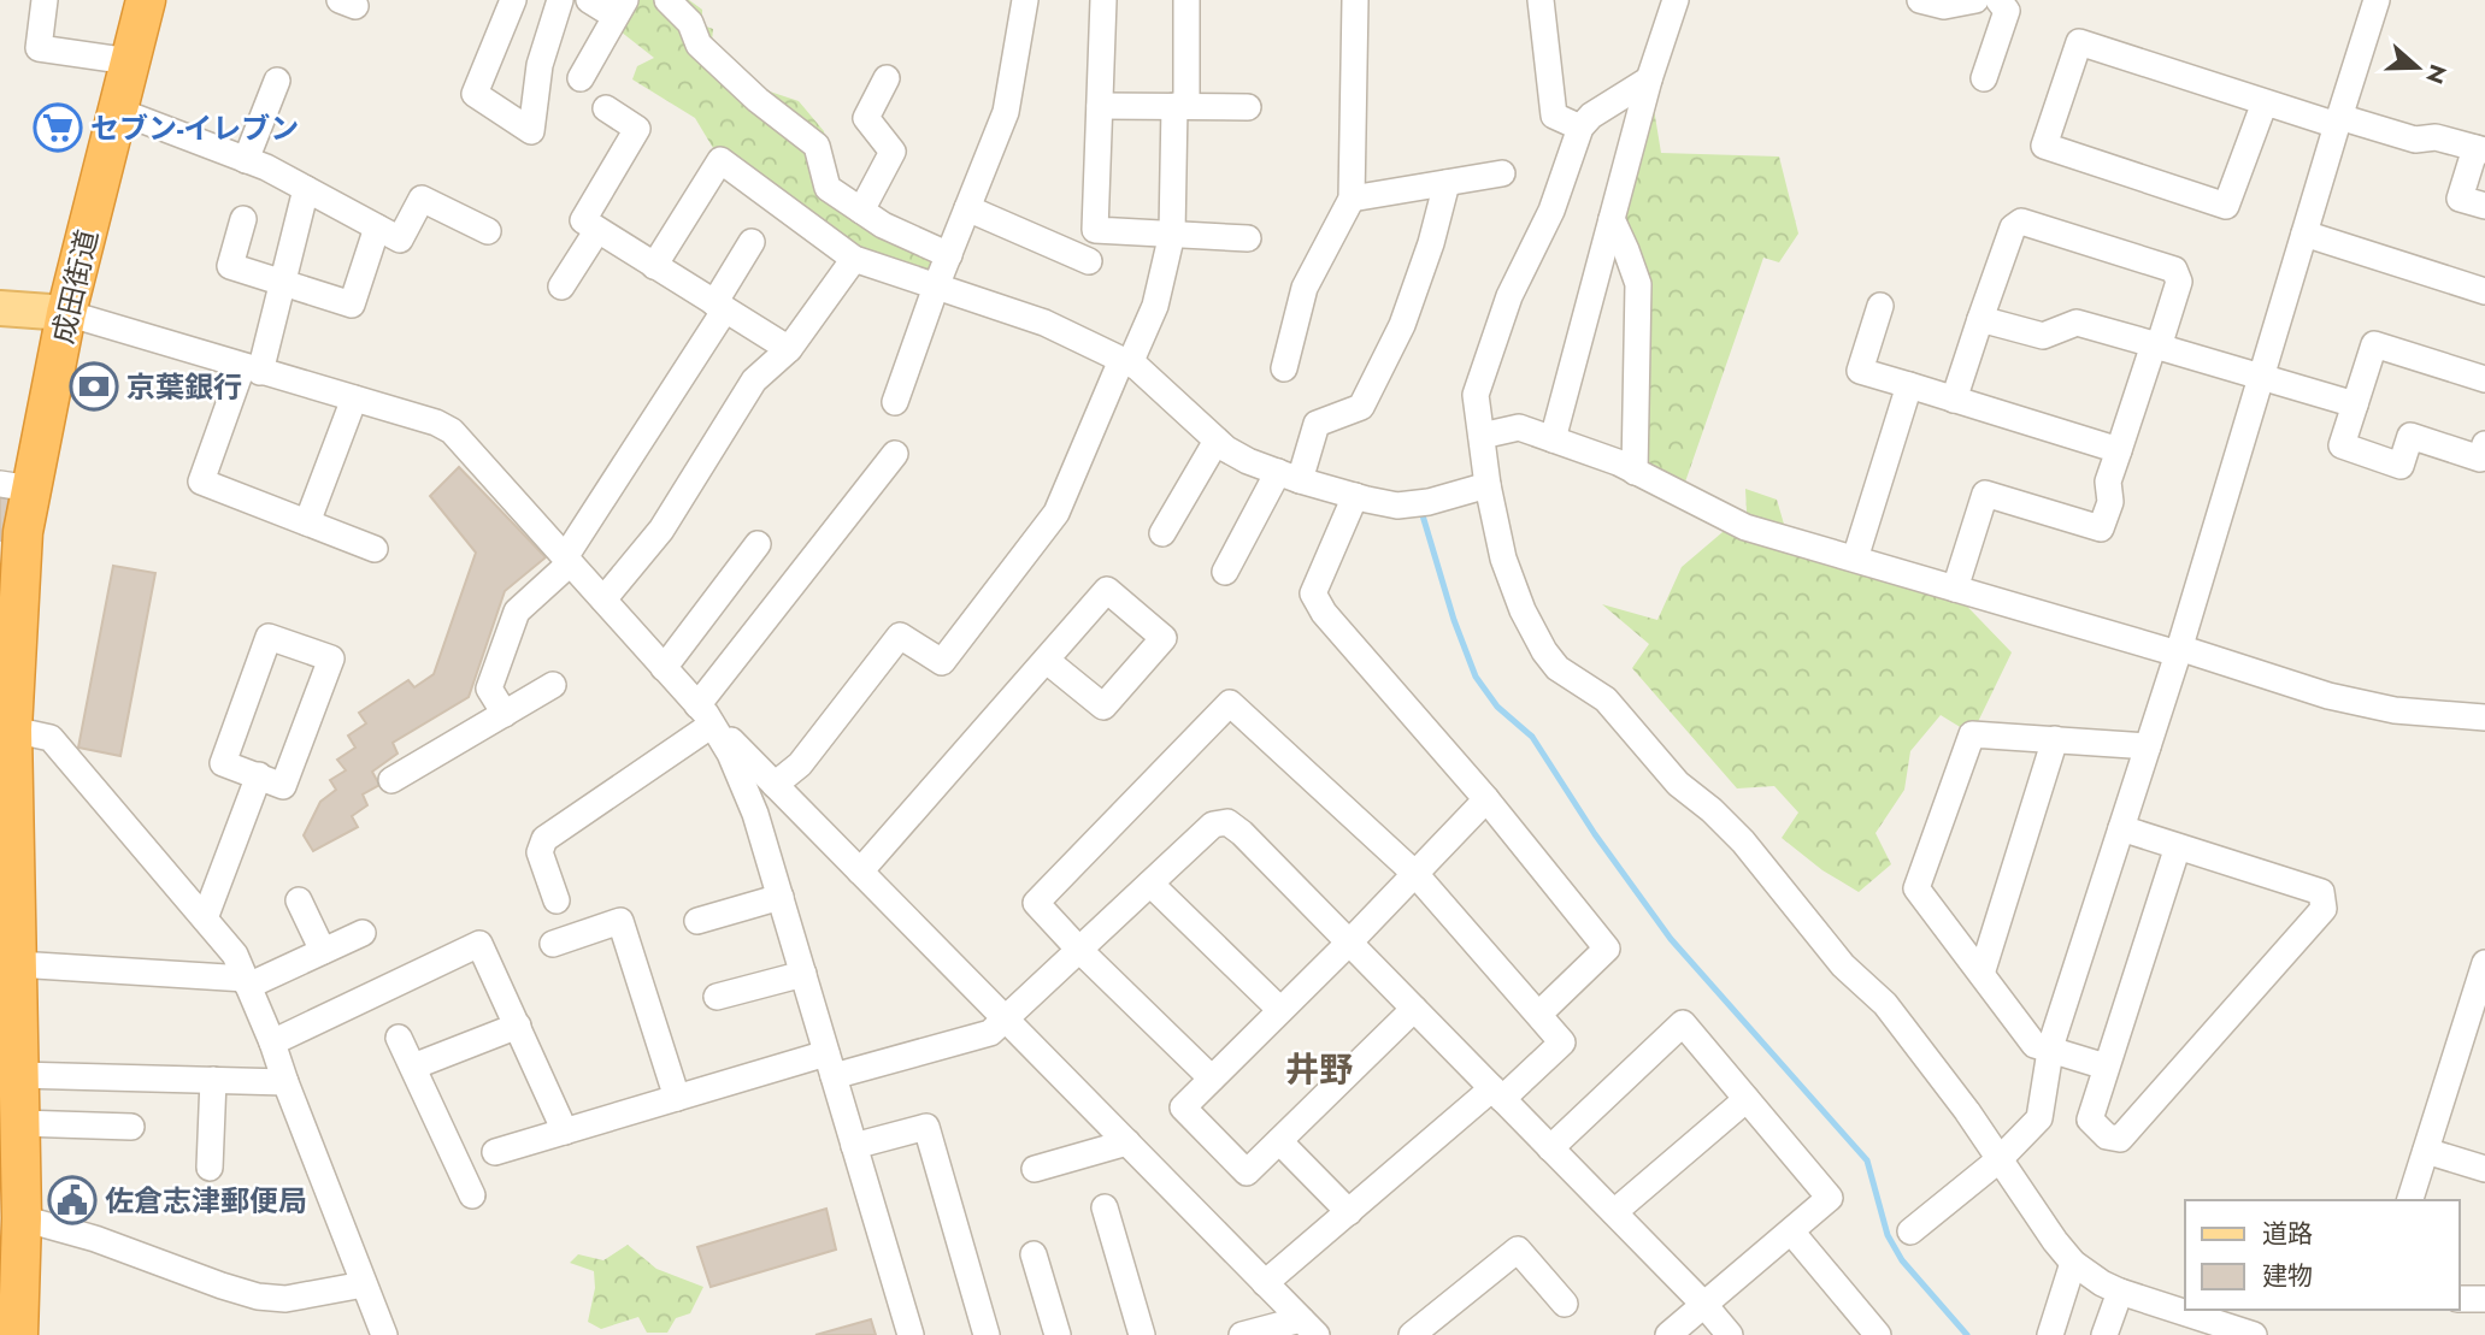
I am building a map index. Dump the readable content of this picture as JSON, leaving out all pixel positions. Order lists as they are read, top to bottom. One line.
{"streets":{"highway":["成田街道"]},"districts":["井野"],"places":{"supermarket":["セブン-イレブン"],"bank":["京葉銀行"],"public building":["佐倉志津郵便局"]},"legend":["道路","建物"],"north":"right"}
